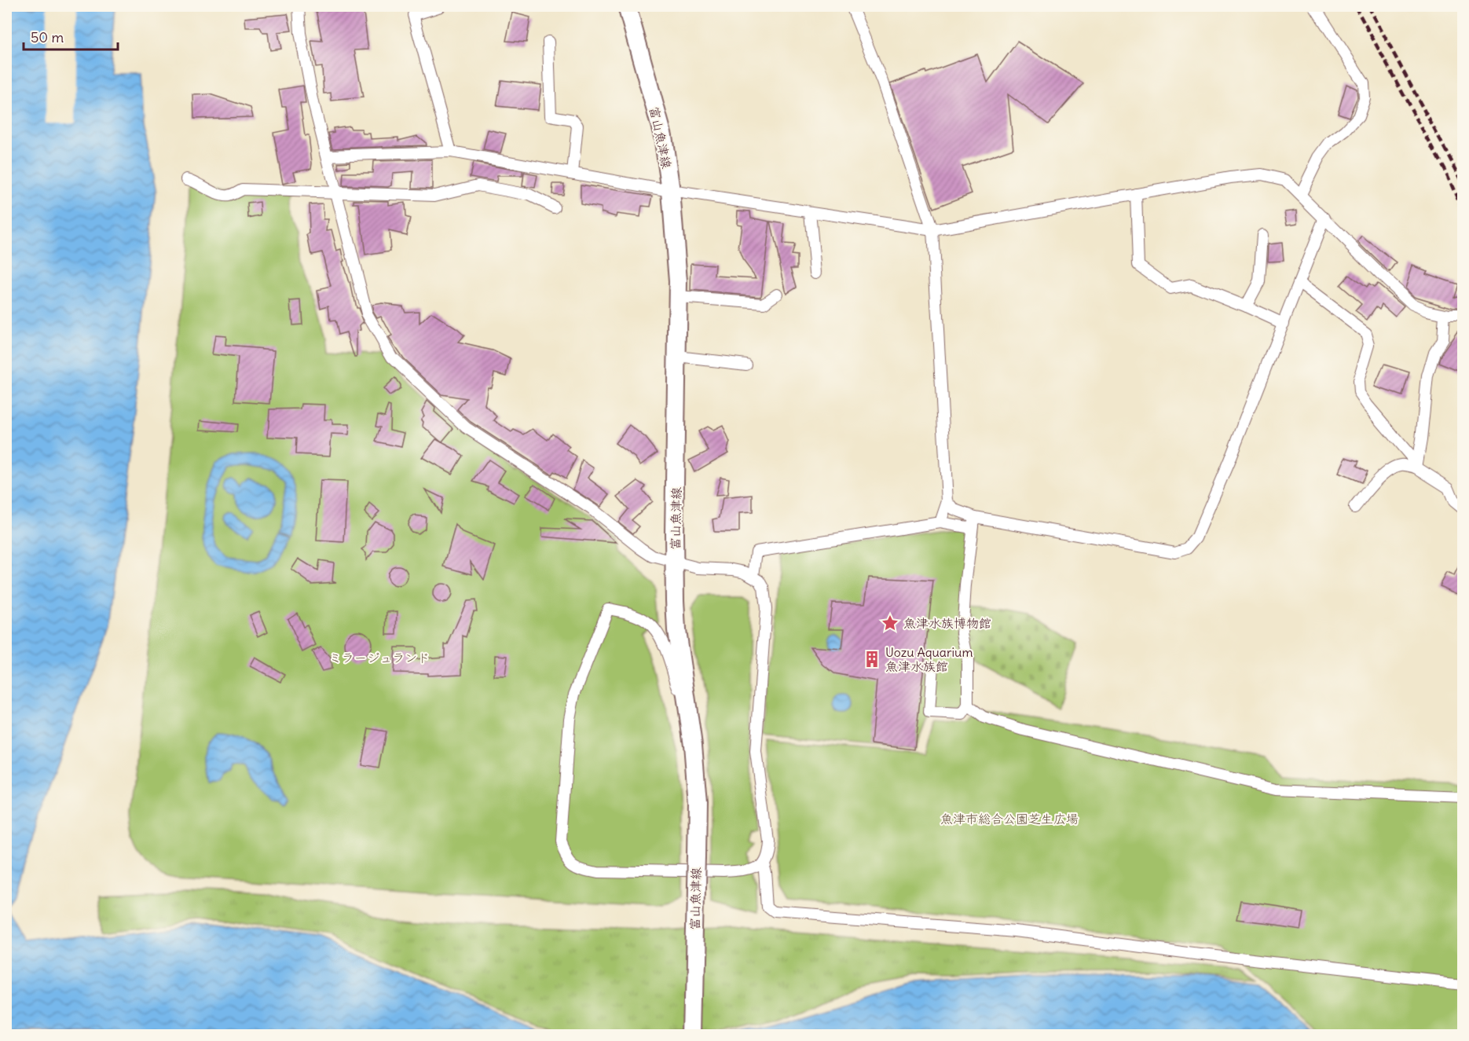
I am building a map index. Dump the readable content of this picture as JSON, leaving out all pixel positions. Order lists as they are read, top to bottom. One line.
{"streets":{"main road":["富山魚津線"]},"parks":["ミラージュランド","魚津市総合公園芝生広場"],"places":{"place":["魚津水族博物館"],"building":["Uozu Aquarium 魚津水族館"]},"scale_bar":"50 m"}
